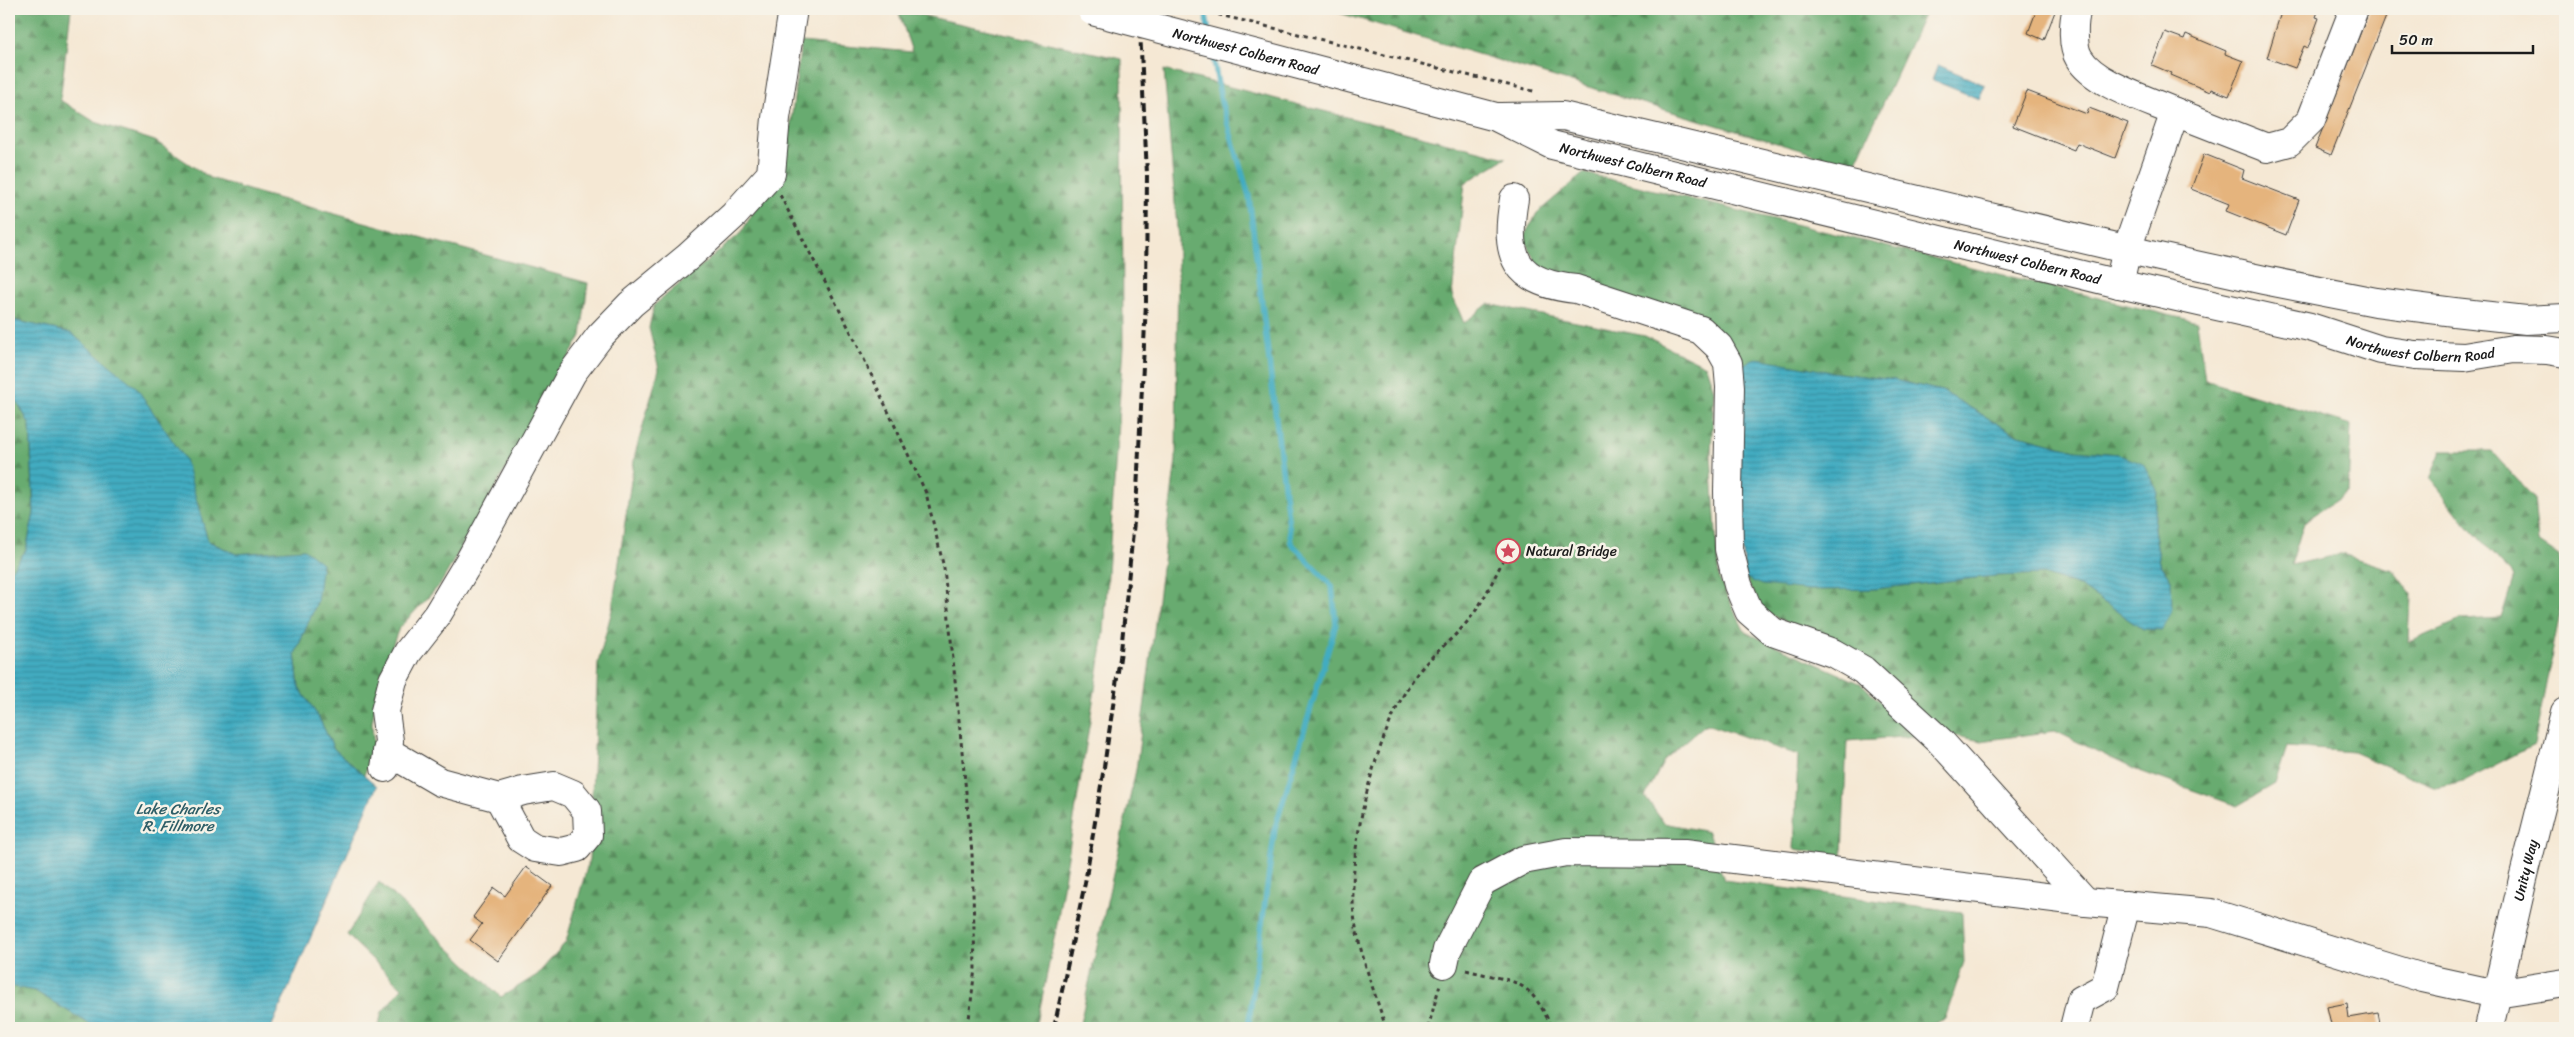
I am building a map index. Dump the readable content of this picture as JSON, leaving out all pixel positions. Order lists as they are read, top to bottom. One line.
{"streets":{"main road":["Northwest Colbern Road","Unity Way"]},"water":["Lake Charles R. Fillmore"],"places":{"place":["Natural Bridge"]},"scale_bar":"50 m"}
